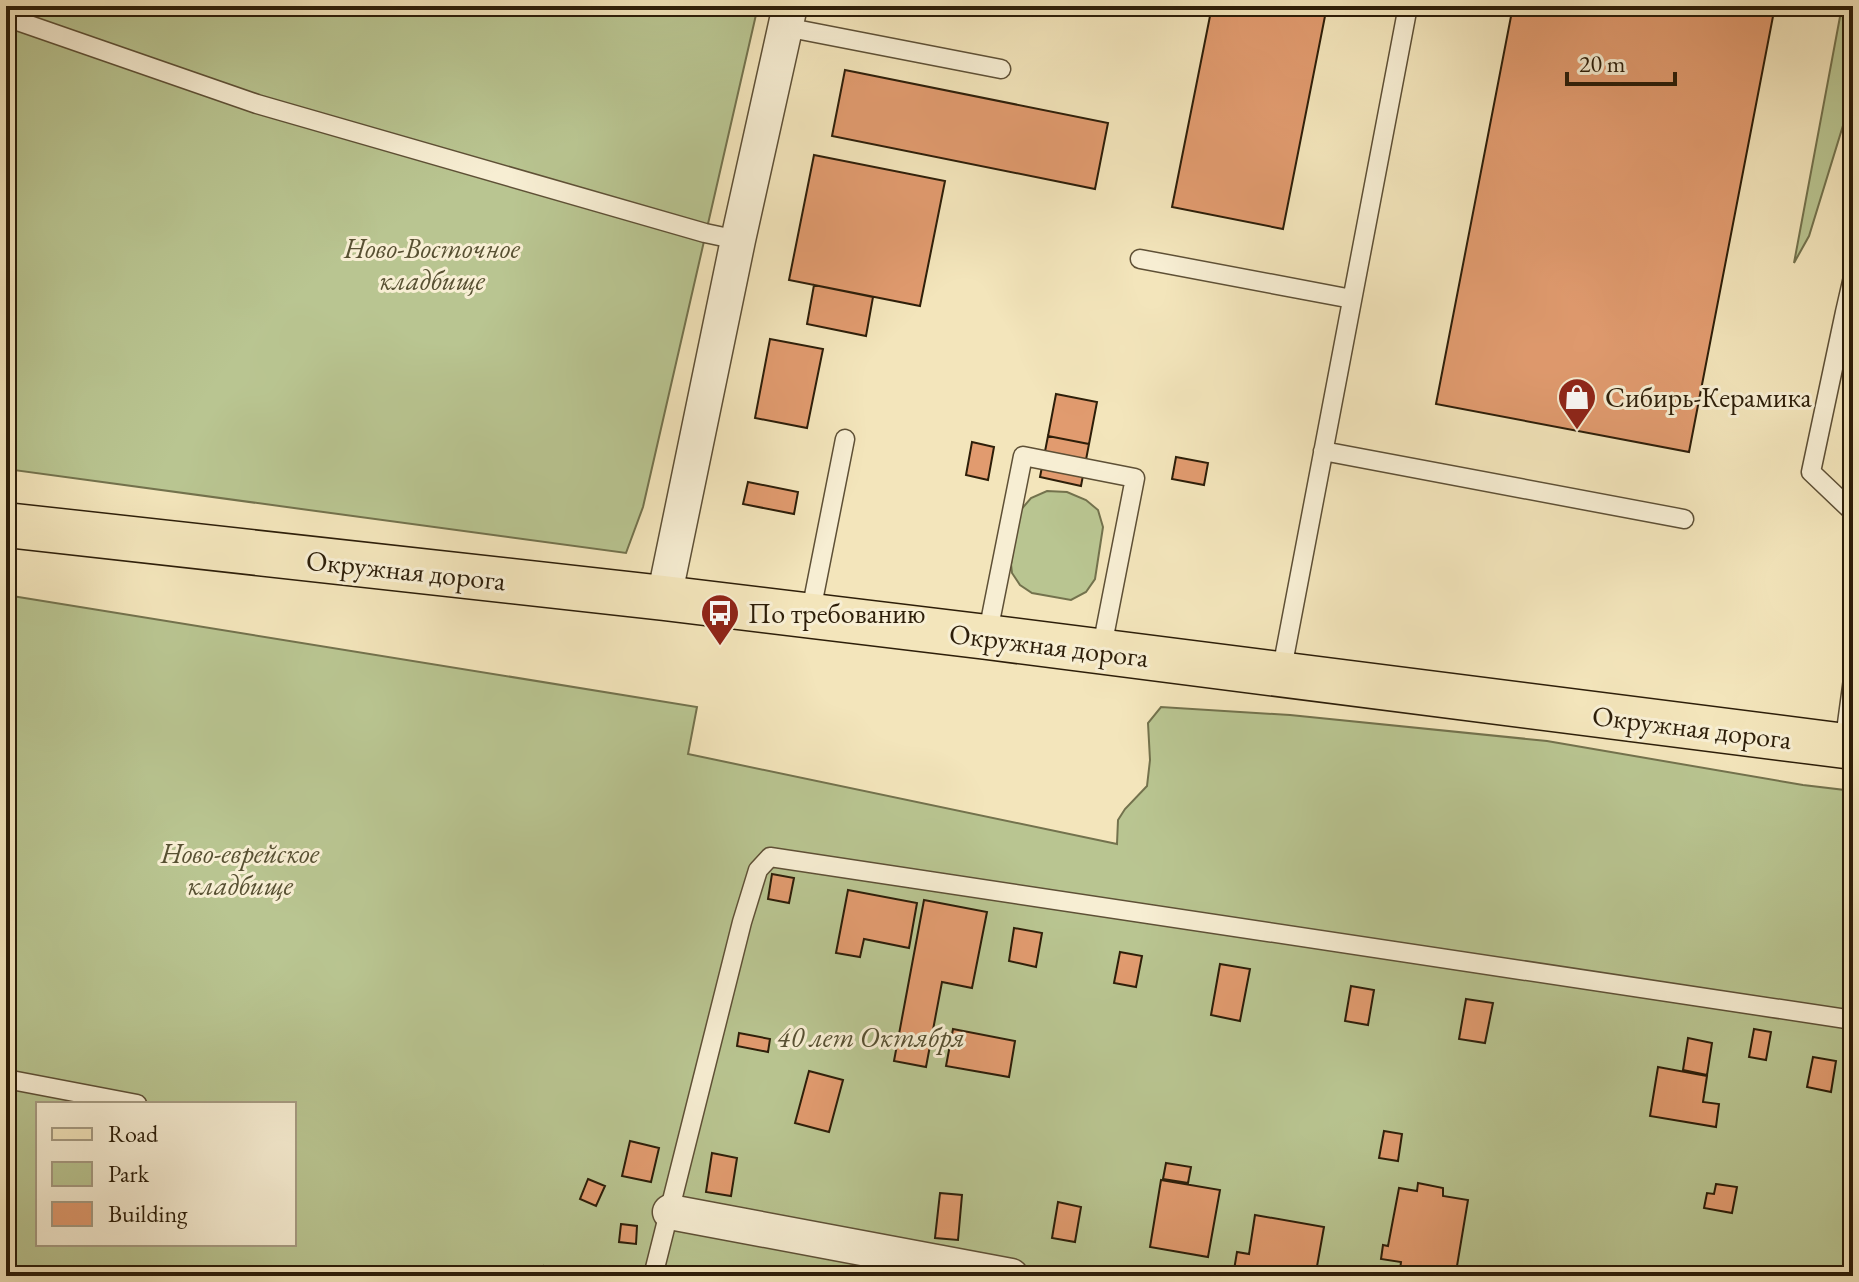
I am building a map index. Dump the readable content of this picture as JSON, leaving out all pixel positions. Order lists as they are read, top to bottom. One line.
{"streets":{"main road":["Окружная дорога"]},"parks":["Ново-Восточное кладбище","Ново-еврейское кладбище","40 лет Октября"],"places":{"shop":["Сибирь-Керамика"],"bus stop":["По требованию"]},"legend":["Road","Park","Building"],"scale_bar":"20 m"}
